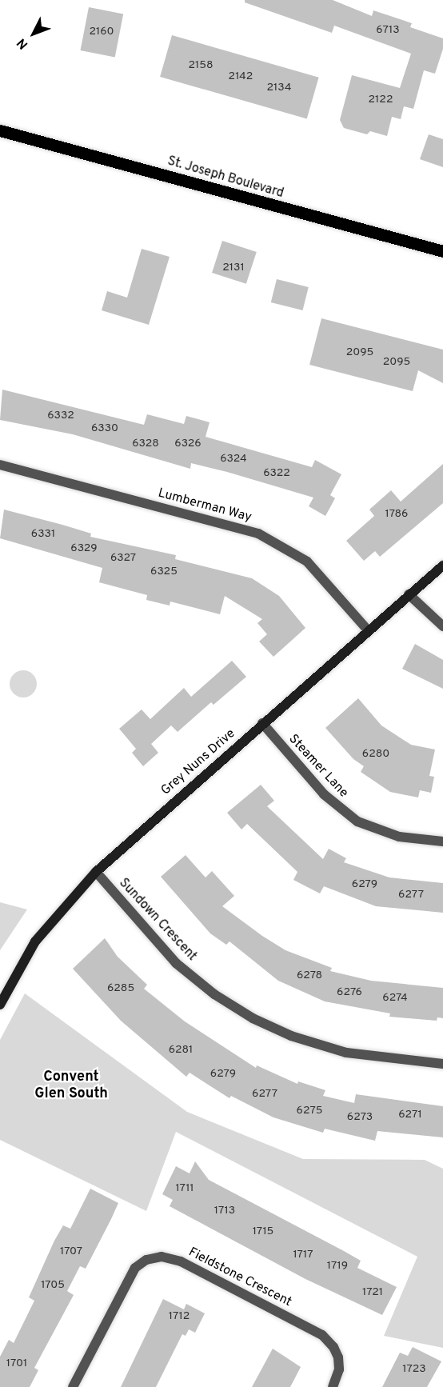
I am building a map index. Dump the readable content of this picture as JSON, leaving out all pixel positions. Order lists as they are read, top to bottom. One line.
{"streets":{"main road":["St. Joseph Boulevard"],"street":["Lumberman Way","Grey Nuns Drive","Steamer Lane","Sundown Crescent","Fieldstone Crescent"]},"crossings":[["Lumberman Way","Grey Nuns Drive"],["Grey Nuns Drive","Steamer Lane"],["Grey Nuns Drive","Sundown Crescent"]],"districts":["Convent Glen South"],"house_numbers":["6713","2160","2158","2142","2134","2122","2131","2095","2095","6332","6330","6328","6326","6324","6322","1786","6331","6329","6327","6325","6280","6279","6277","6278","6285","6276","6274","6281","6279","6277","6275","6271","6273","1711","1713","1715","1707","1717","1719","1705","1721","1712","1701","1723"],"north":"bottom left"}
